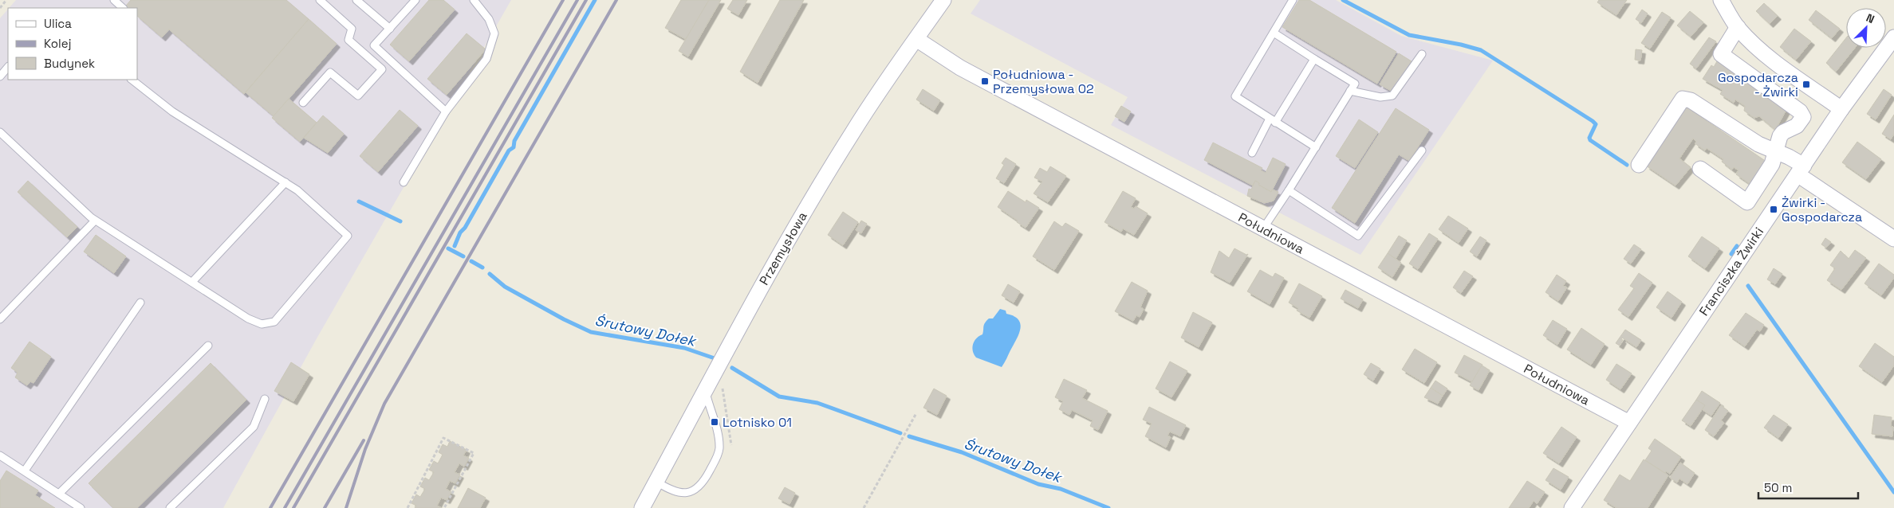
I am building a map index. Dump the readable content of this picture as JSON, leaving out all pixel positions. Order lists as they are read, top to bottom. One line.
{"streets":{"street":["Południowa","Przemysłowa","Franciszka Żwirki"]},"crossings":[["Południowa","Przemysłowa"],["Południowa","Franciszka Żwirki"]],"water":["Śrutowy Dołek"],"places":{"transit":["Południowa - Przemysłowa 02","Gospodarcza - Żwirki","Żwirki - Gospodarcza","Lotnisko 01"]},"legend":["Ulica","Kolej","Budynek"],"scale_bar":"50 m","north":"top right"}
